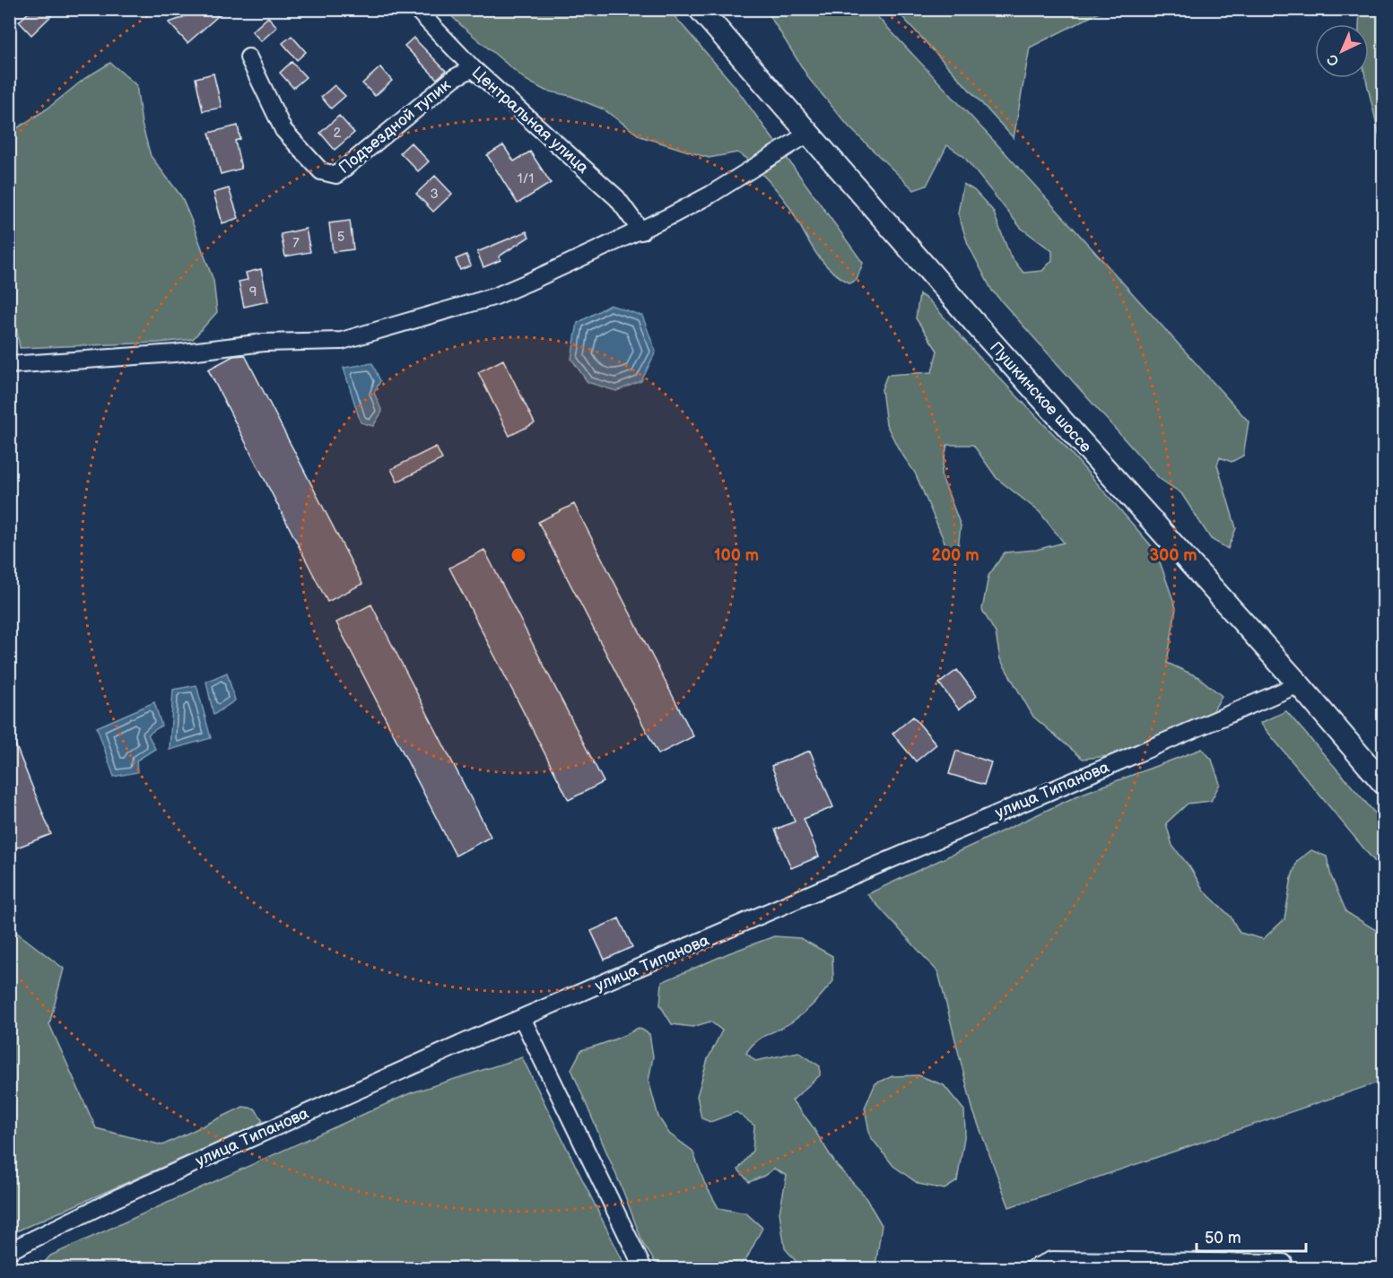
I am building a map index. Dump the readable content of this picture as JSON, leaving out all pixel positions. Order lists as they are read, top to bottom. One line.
{"streets":{"main road":["Пушкинское шоссе"],"street":["Центральная улица","Подъездной тупик","улица Типанова"]},"crossings":[["Центральная улица","Подъездной тупик"],["Пушкинское шоссе","улица Типанова"]],"house_numbers":["2","1/1","3","5","7","9"],"scale_bar":"50 m","north":"bottom left","rings":["100 m","200 m","300 m"]}
